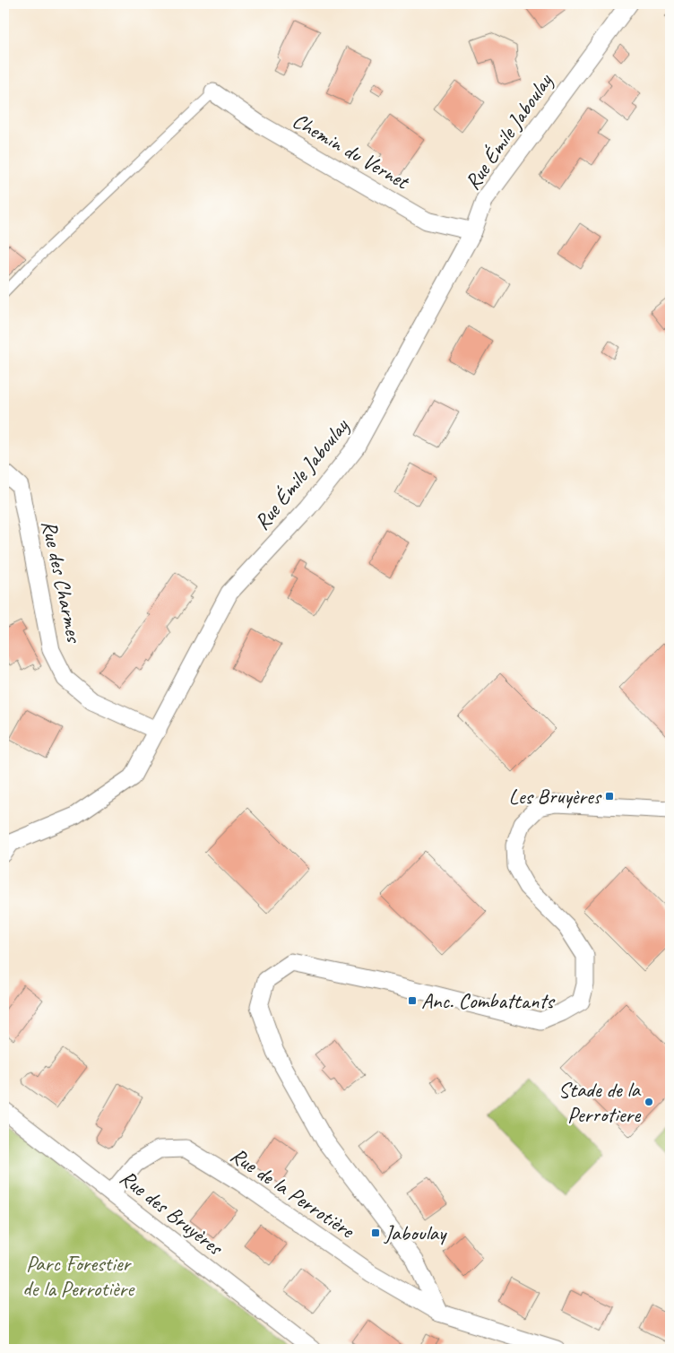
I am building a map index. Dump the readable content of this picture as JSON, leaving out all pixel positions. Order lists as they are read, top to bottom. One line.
{"streets":{"street":["Rue Émile Jaboulay","Chemin du Vernet","Rue des Charmes","Rue de la Perrotière","Rue des Bruyères"]},"crossings":[["Rue Émile Jaboulay","Chemin du Vernet"],["Rue Émile Jaboulay","Rue des Charmes"],["Rue de la Perrotière","Rue des Bruyères"]],"parks":["Parc Forestier de la Perrotière"],"places":{"transit":["Les Bruyères","Anc. Combattants","Jaboulay"],"other":["Stade de la Perrotiere"]}}
